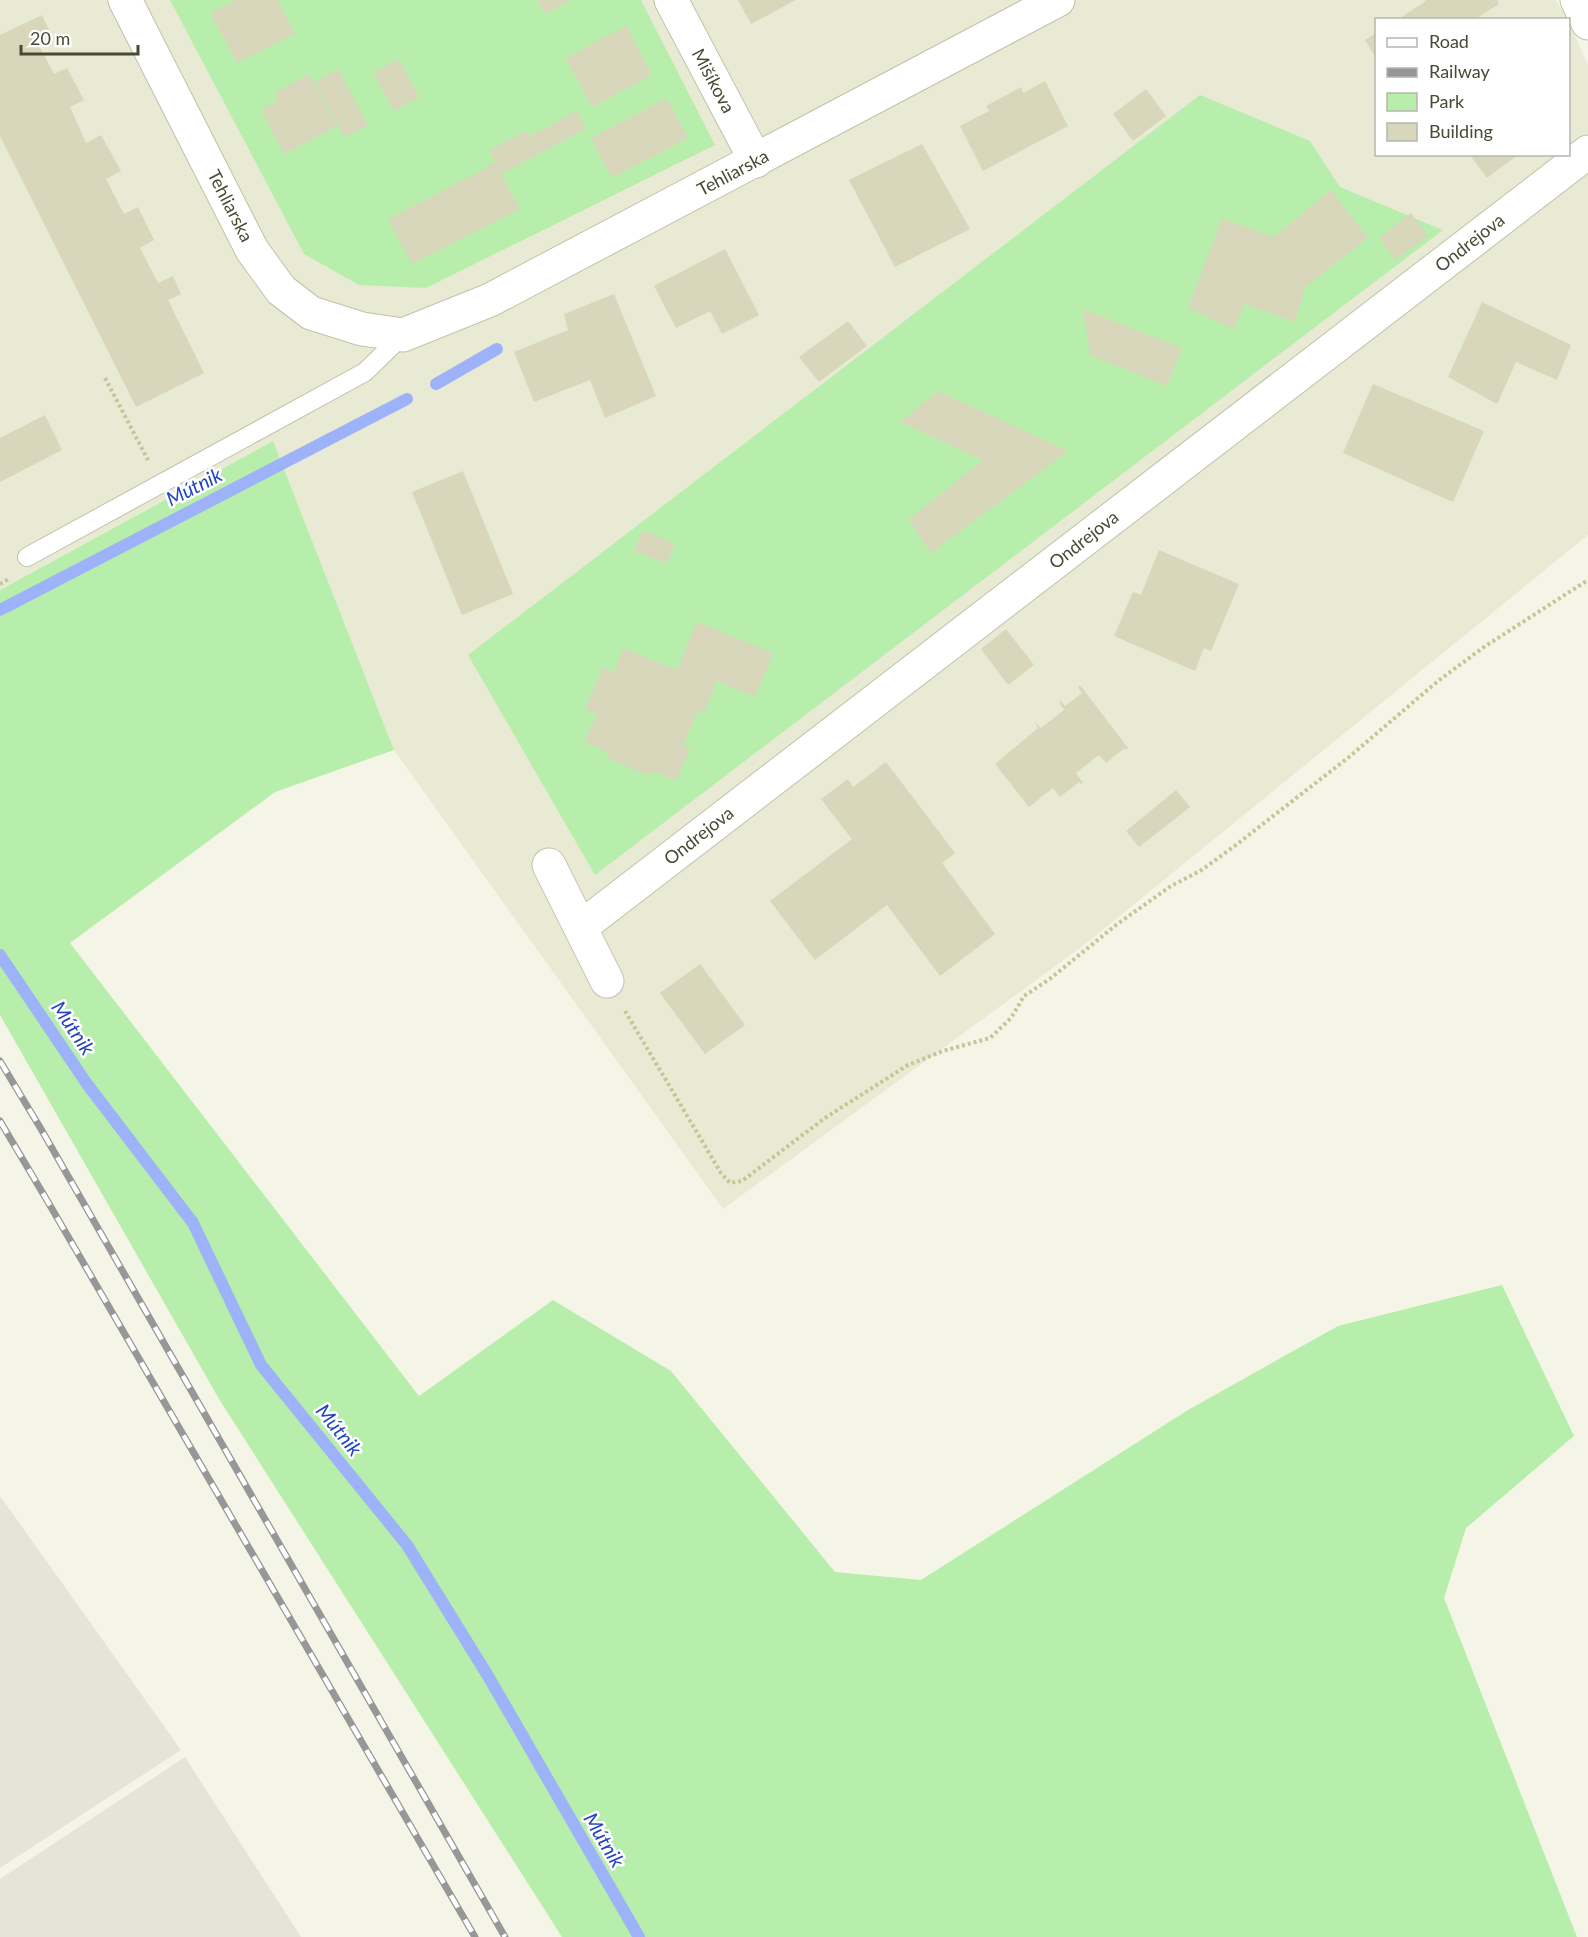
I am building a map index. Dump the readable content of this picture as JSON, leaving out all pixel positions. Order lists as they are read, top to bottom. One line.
{"streets":{"street":["Mišíkova","Tehliarska","Ondrejova"]},"crossings":[["Mišíkova","Tehliarska"]],"water":["Mútnik"],"legend":["Road","Railway","Park","Building"],"scale_bar":"20 m"}
